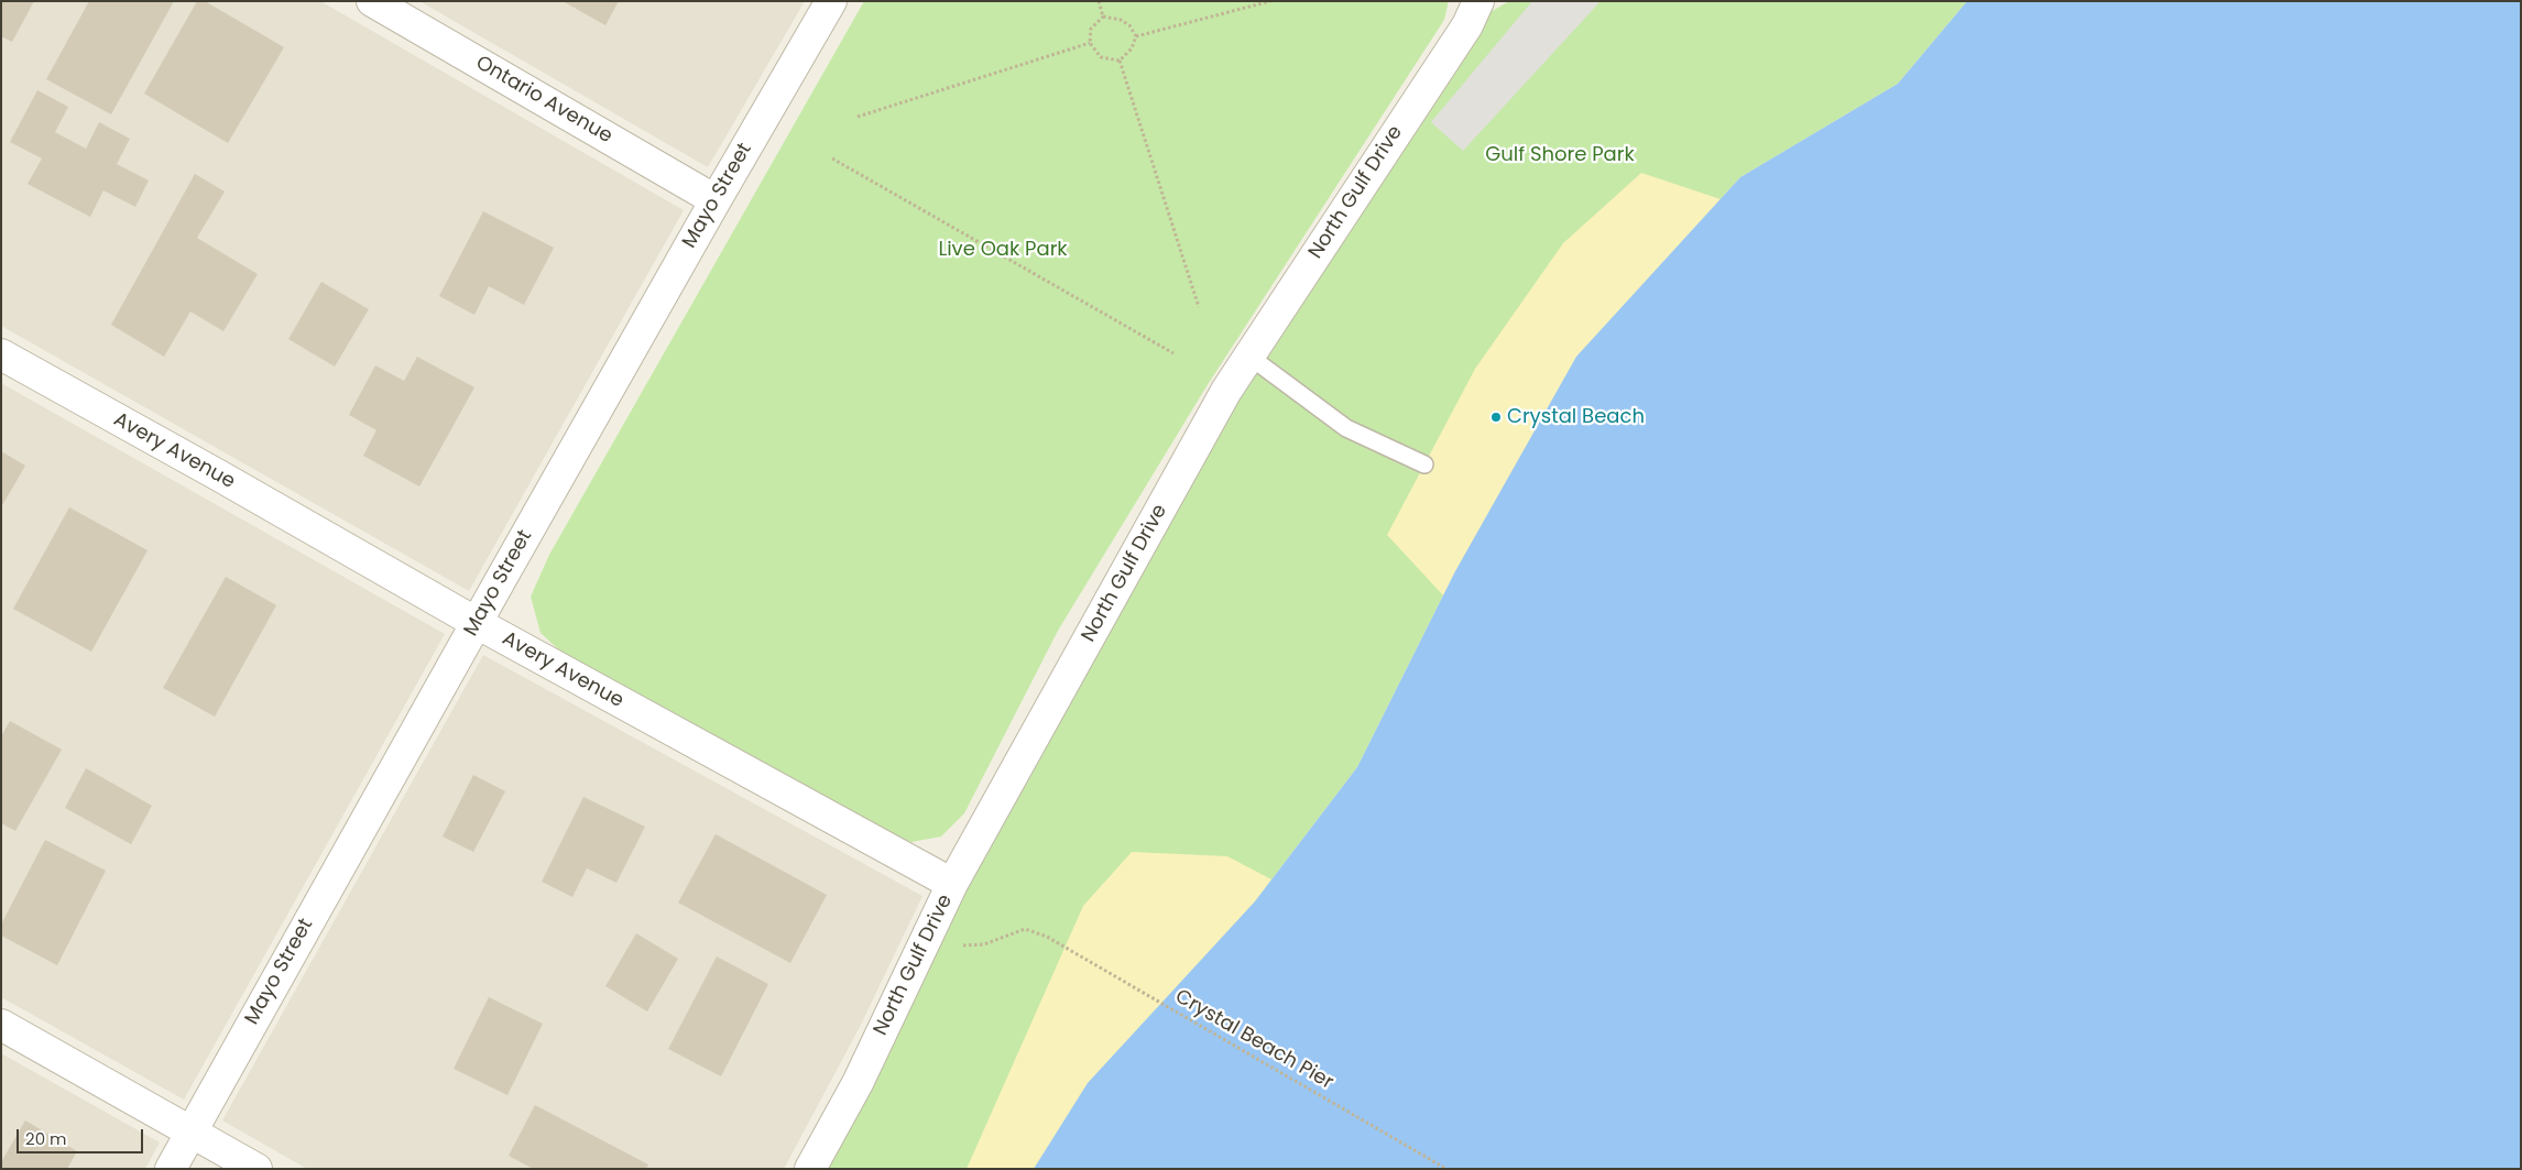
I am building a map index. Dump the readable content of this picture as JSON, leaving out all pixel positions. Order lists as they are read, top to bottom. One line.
{"streets":{"street":["Ontario Avenue","North Gulf Drive","Mayo Street","Avery Avenue"],"path":["Crystal Beach Pier"]},"crossings":[["Ontario Avenue","Mayo Street"],["North Gulf Drive","Avery Avenue"],["North Gulf Drive","Crystal Beach Pier"],["Mayo Street","Avery Avenue"]],"parks":["Gulf Shore Park","Live Oak Park"],"places":["Crystal Beach"],"scale_bar":"20 m"}
